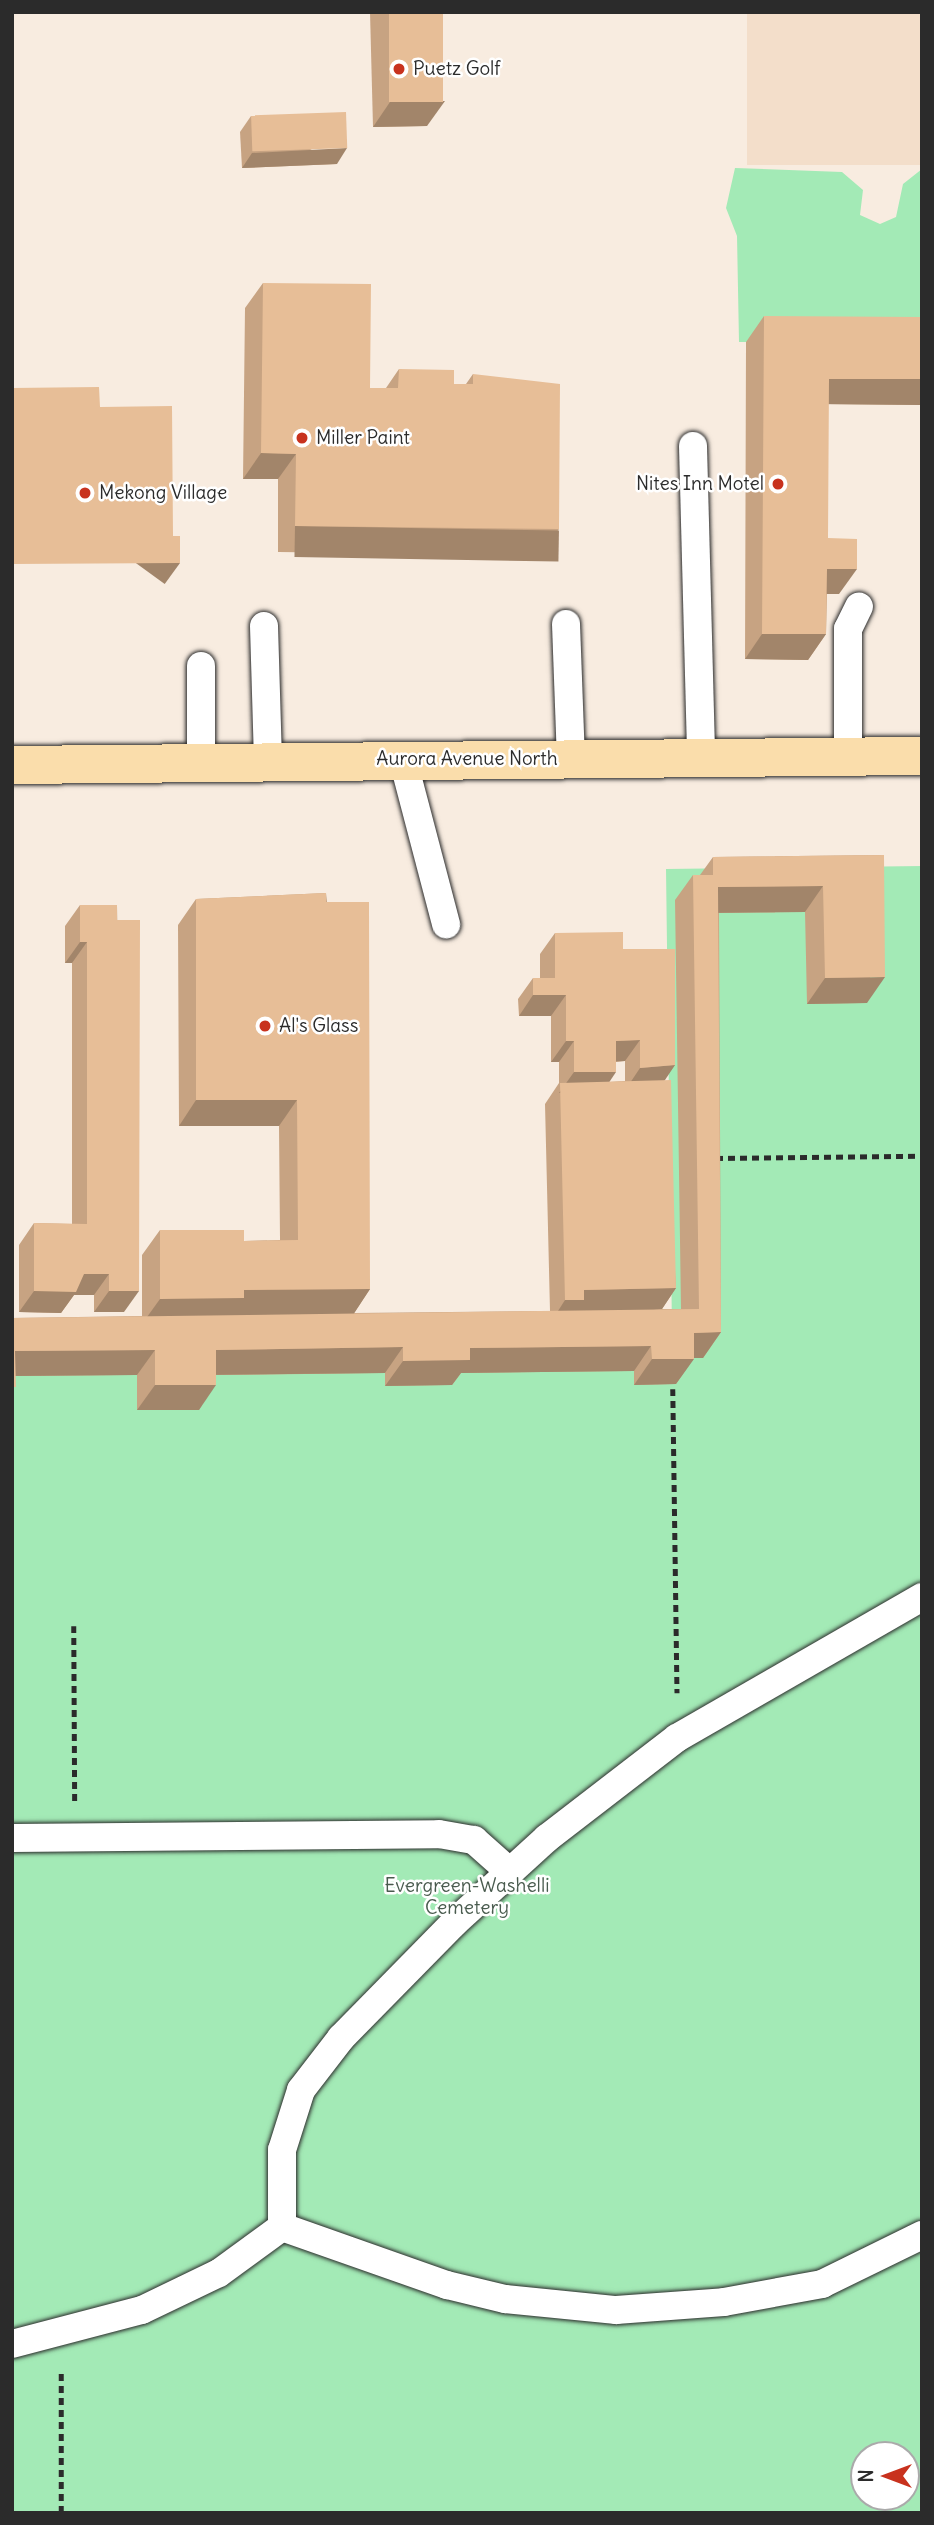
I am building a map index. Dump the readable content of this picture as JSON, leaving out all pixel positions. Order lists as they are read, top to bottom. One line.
{"streets":{"highway":["Aurora Avenue North"]},"parks":["Evergreen-Washelli Cemetery"],"places":["Puetz Golf","Miller Paint","Nites Inn Motel","Mekong Village","Al's Glass"],"north":"left"}
